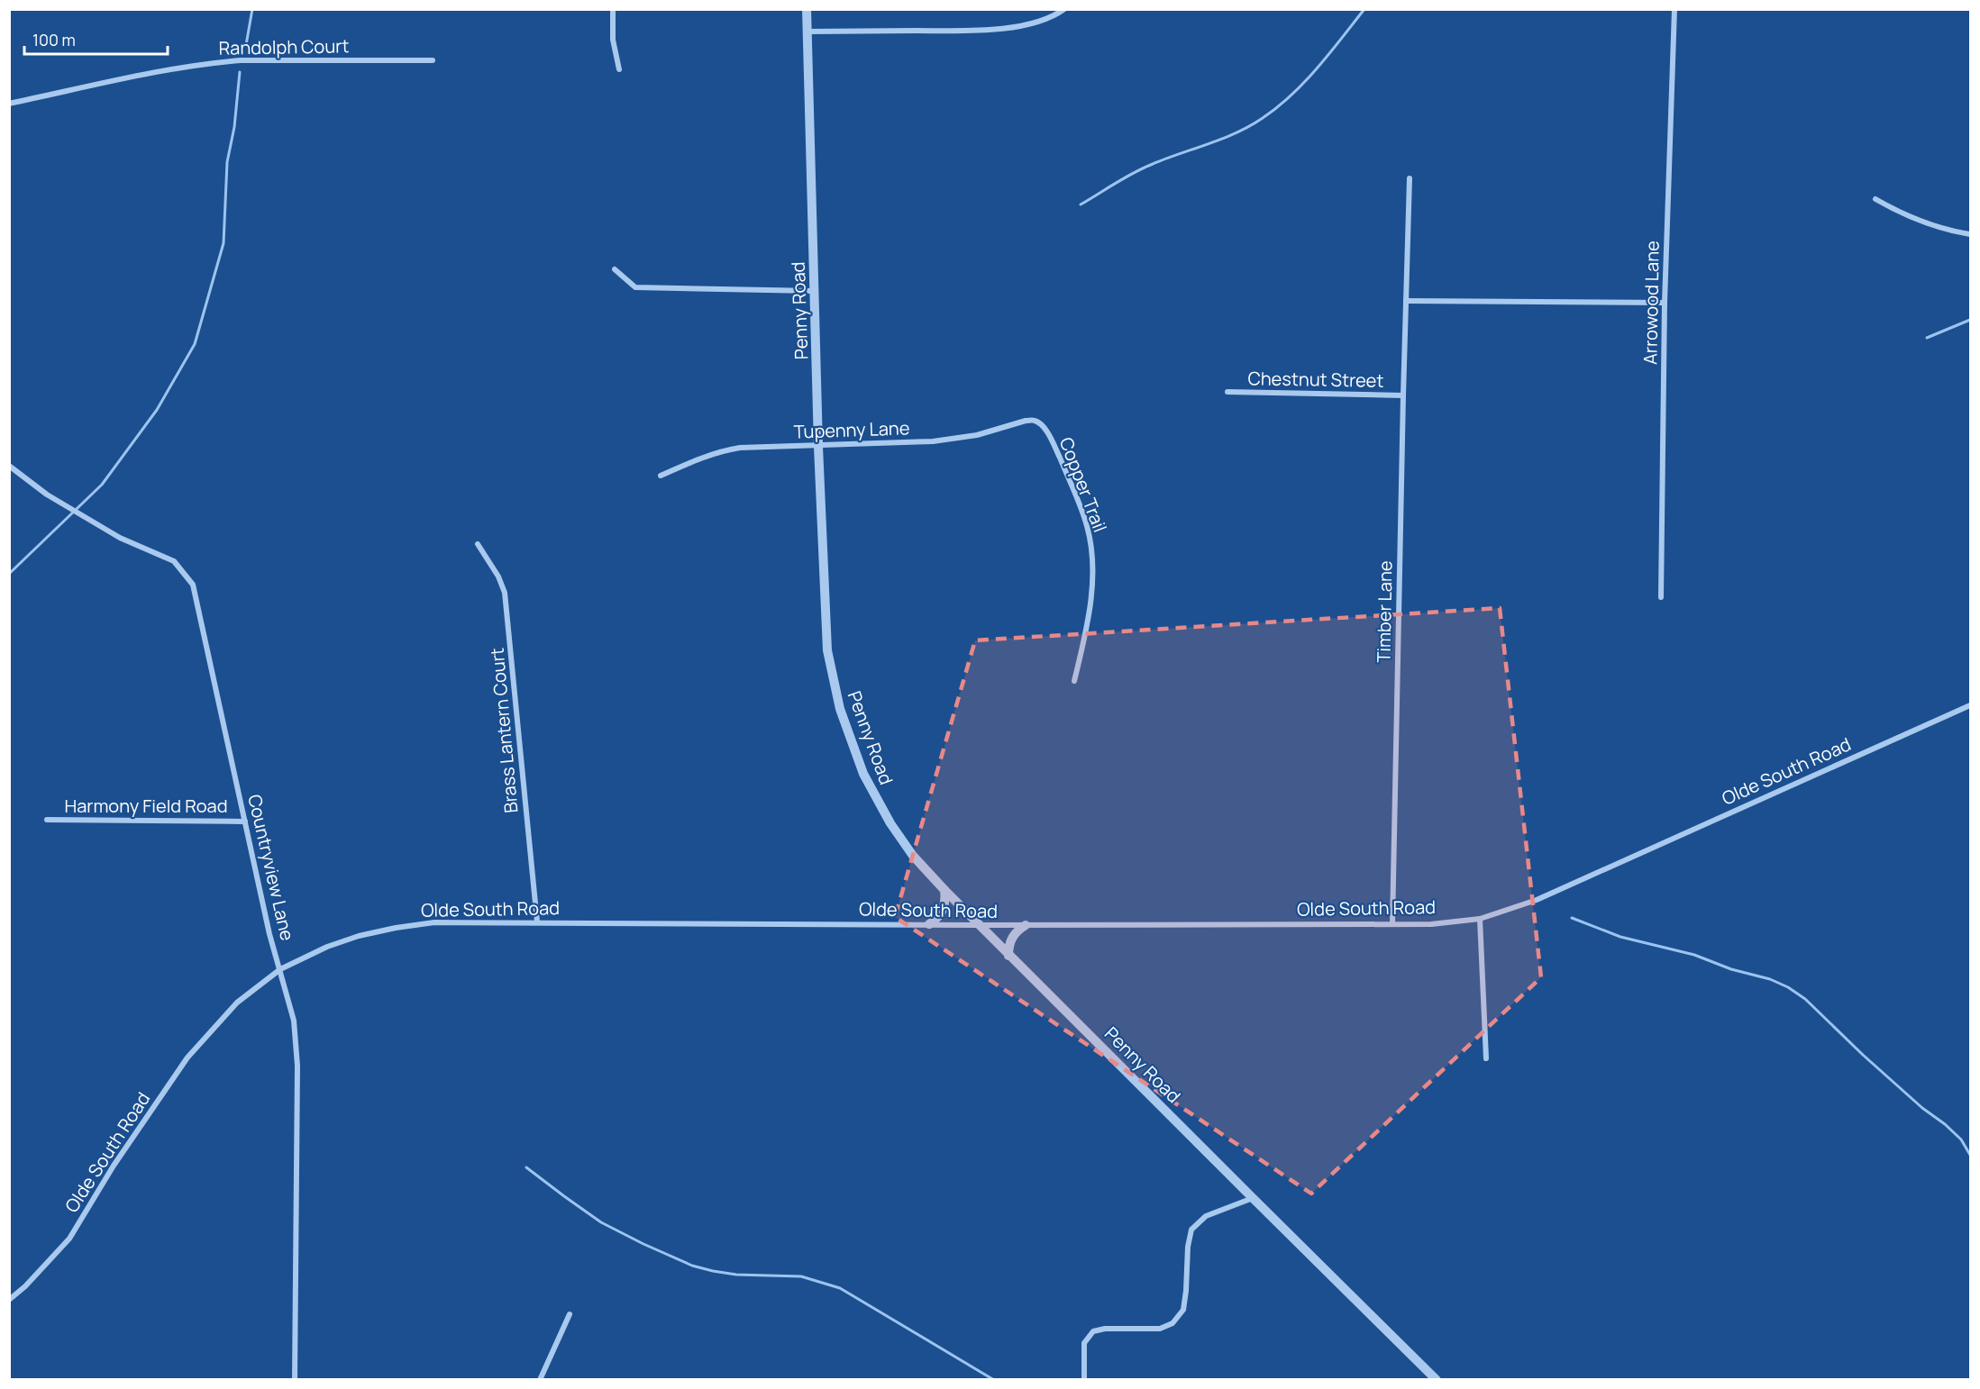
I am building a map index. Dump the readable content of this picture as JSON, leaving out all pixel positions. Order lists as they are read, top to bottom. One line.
{"streets":{"street":["Randolph Court","Arrowood Lane","Penny Road","Chestnut Street","Tupenny Lane","Copper Trail","Timber Lane","Brass Lantern Court","Olde South Road","Harmony Field Road","Countryview Lane"]},"crossings":[["Penny Road","Tupenny Lane"],["Penny Road","Olde South Road"],["Chestnut Street","Timber Lane"],["Tupenny Lane","Copper Trail"],["Timber Lane","Olde South Road"],["Brass Lantern Court","Olde South Road"],["Olde South Road","Countryview Lane"],["Harmony Field Road","Countryview Lane"]],"scale_bar":"100 m"}
